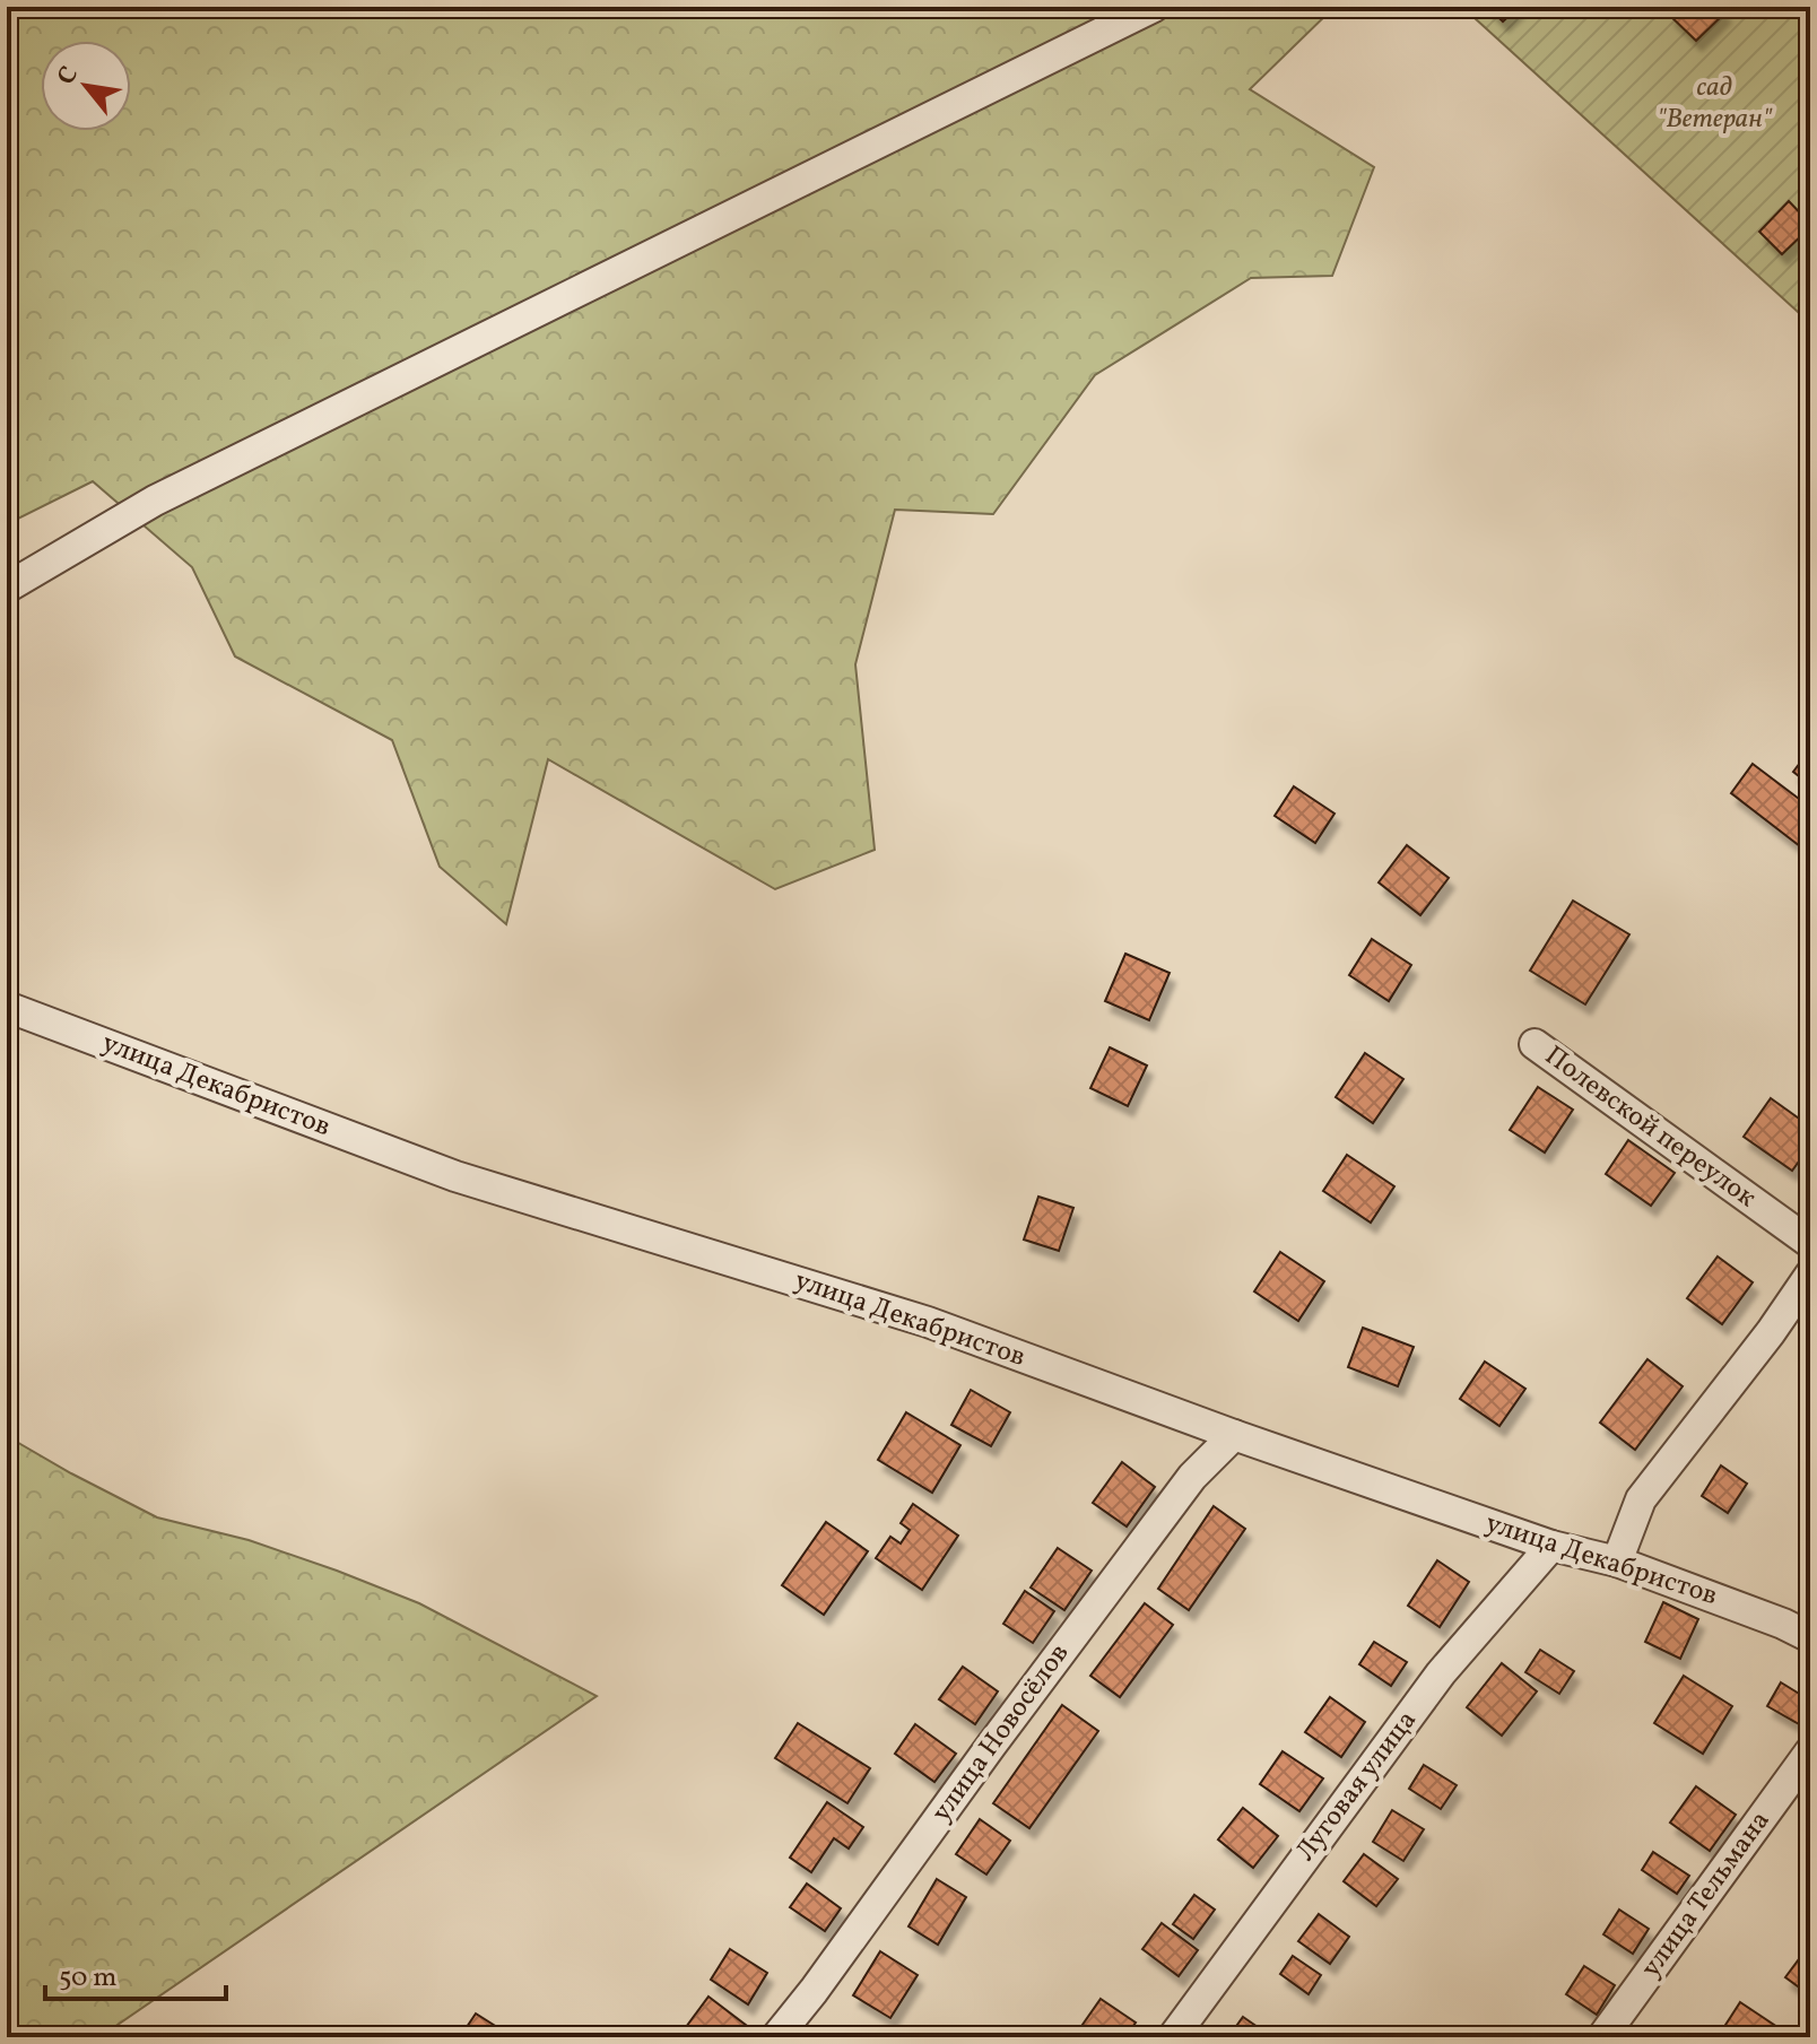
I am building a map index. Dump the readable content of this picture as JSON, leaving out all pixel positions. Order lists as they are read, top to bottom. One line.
{"streets":{"street":["улица Декабристов","Полевской переулок","улица Новосёлов","Луговая улица","улица Тельмана"]},"crossings":[["улица Декабристов","улица Новосёлов"],["улица Декабристов","Луговая улица"]],"parks":["сад \"Ветеран\""],"scale_bar":"50 m","north":"top left"}
